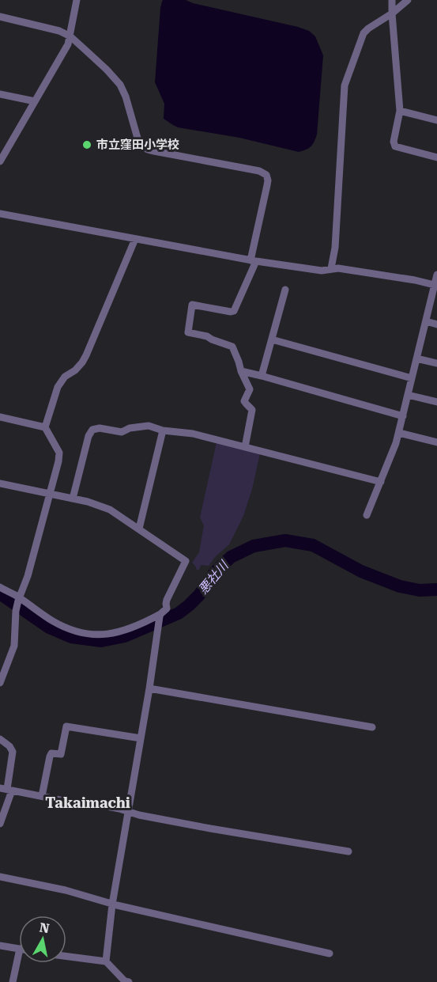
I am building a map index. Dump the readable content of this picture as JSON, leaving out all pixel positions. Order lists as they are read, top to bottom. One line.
{"districts":["Takaimachi"],"water":["悪社川"],"places":["市立窪田小学校"],"north":"top"}
